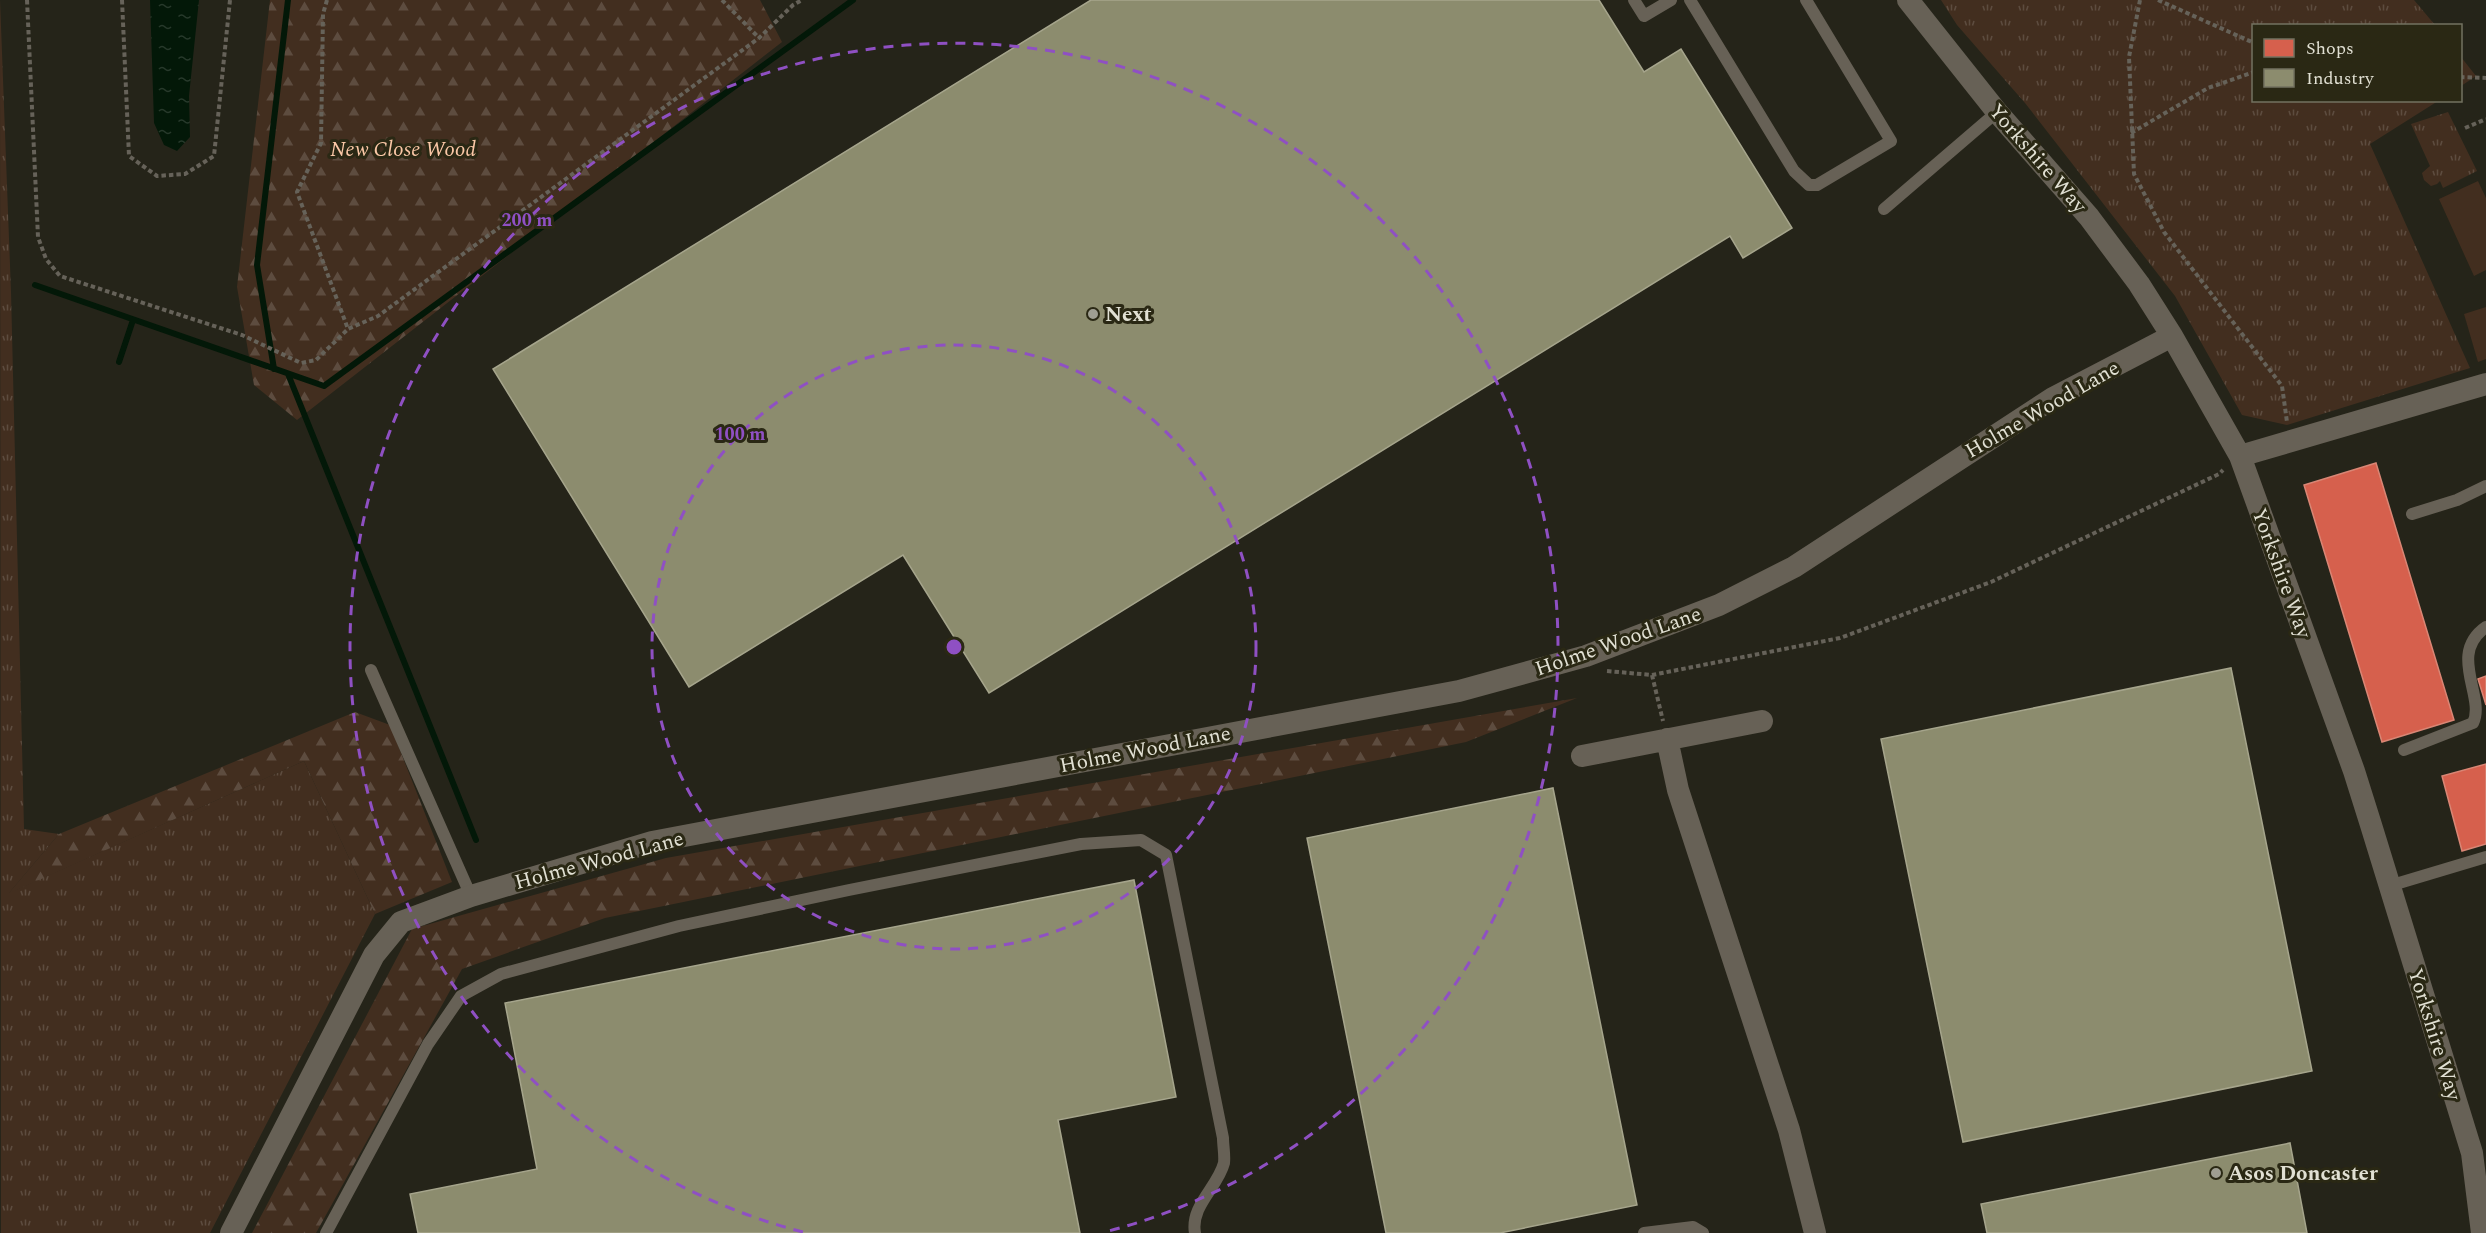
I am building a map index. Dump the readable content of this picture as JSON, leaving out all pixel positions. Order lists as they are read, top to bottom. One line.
{"streets":{"street":["Yorkshire Way","Holme Wood Lane"]},"crossings":[["Yorkshire Way","Holme Wood Lane"]],"parks":["New Close Wood"],"places":["Next","Asos Doncaster"],"legend":["Shops","Industry"],"rings":["200 m","100 m"]}
